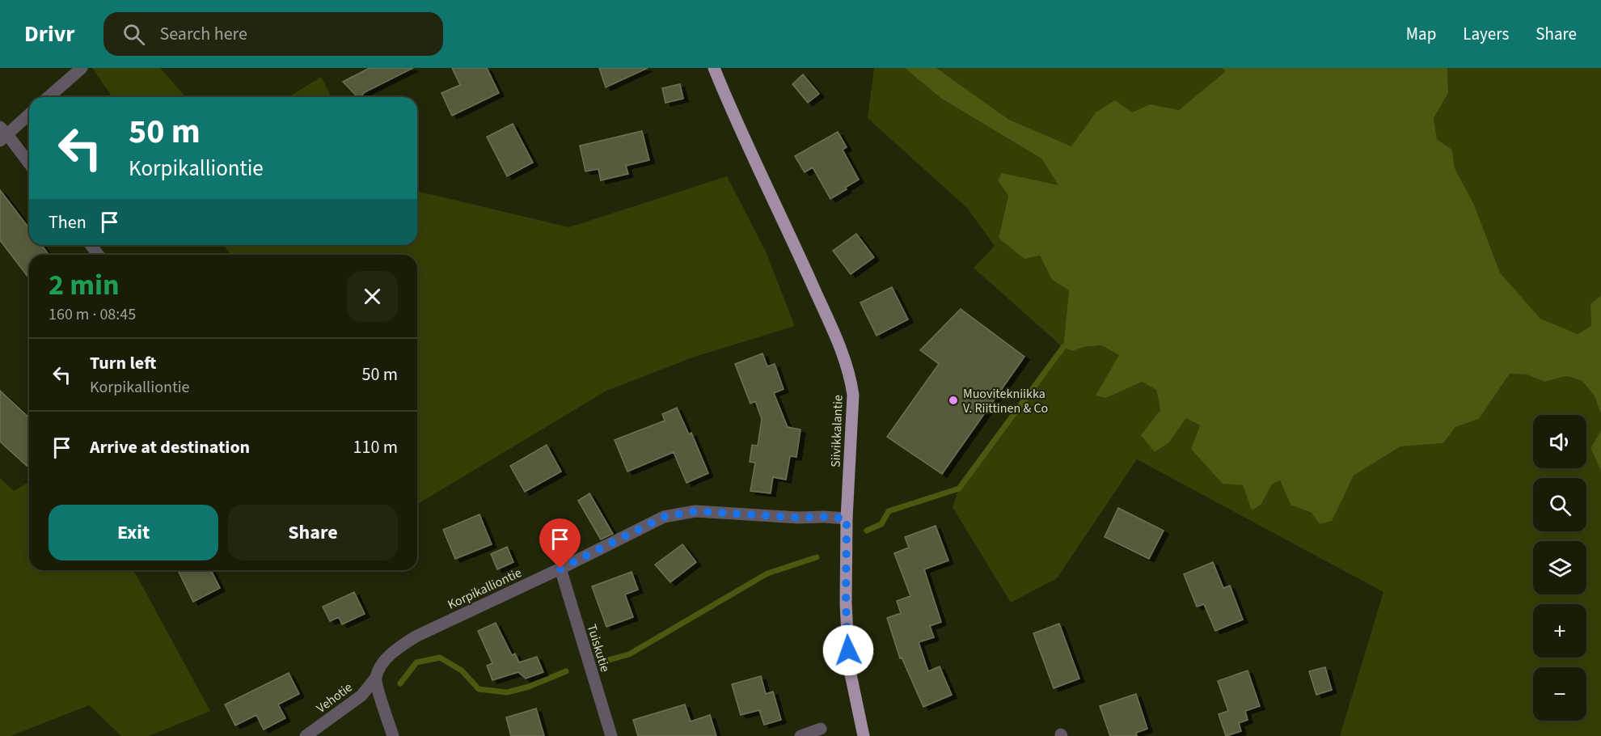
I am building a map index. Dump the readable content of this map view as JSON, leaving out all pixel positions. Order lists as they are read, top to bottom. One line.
{"streets":{"main road":["Siivikkalantie"],"street":["Korpikalliontie","Tuiskutie","Vehotie"]},"crossings":[["Siivikkalantie","Korpikalliontie"],["Korpikalliontie","Tuiskutie"],["Korpikalliontie","Vehotie"]],"places":["Muovitekniikka V. Riittinen & Co"],"page":{"header":"Drivr","search":"Search here","nav":["Map","Layers","Share"],"turn":["50 m","Korpikalliontie"],"then":"Then","heading":["2 min","160 m · 08:45"],"list":[{"name":"Turn left","note":"Korpikalliontie","value":"50 m"},{"name":"Arrive at destination","value":"110 m"}],"map_buttons":["+","−"],"buttons":["Exit","Share"]}}
